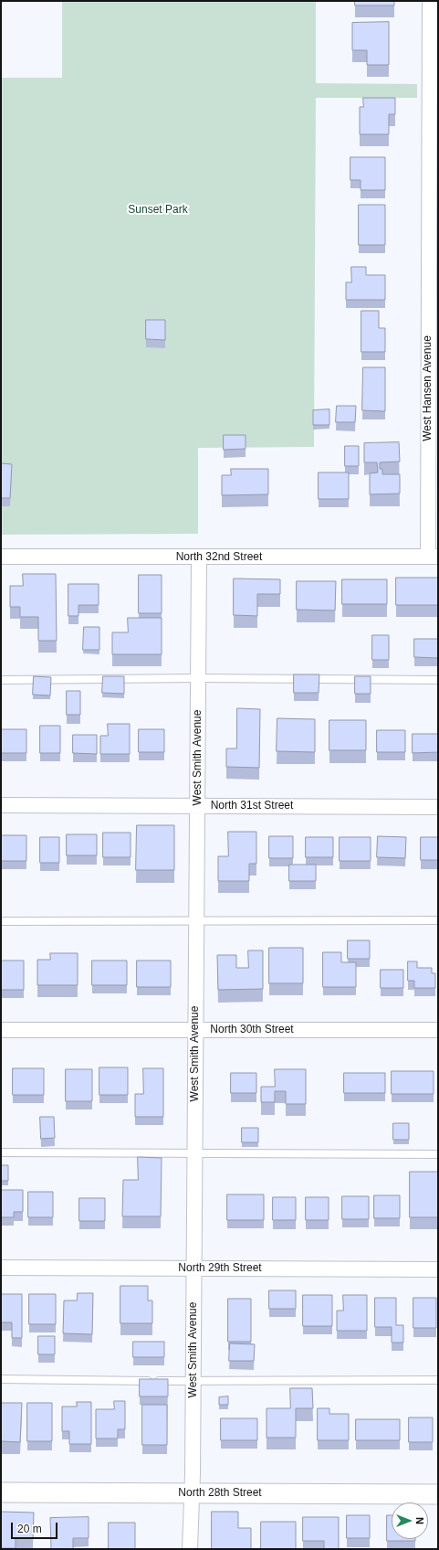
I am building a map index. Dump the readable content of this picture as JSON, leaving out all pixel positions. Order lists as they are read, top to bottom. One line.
{"streets":{"street":["West Hansen Avenue","North 32nd Street","West Smith Avenue","North 31st Street","North 30th Street","North 29th Street","North 28th Street"]},"crossings":[["West Hansen Avenue","North 32nd Street"],["North 32nd Street","West Smith Avenue"],["West Smith Avenue","North 31st Street"],["West Smith Avenue","North 30th Street"],["West Smith Avenue","North 29th Street"],["West Smith Avenue","North 28th Street"]],"parks":["Sunset Park"],"scale_bar":"20 m","north":"right"}
